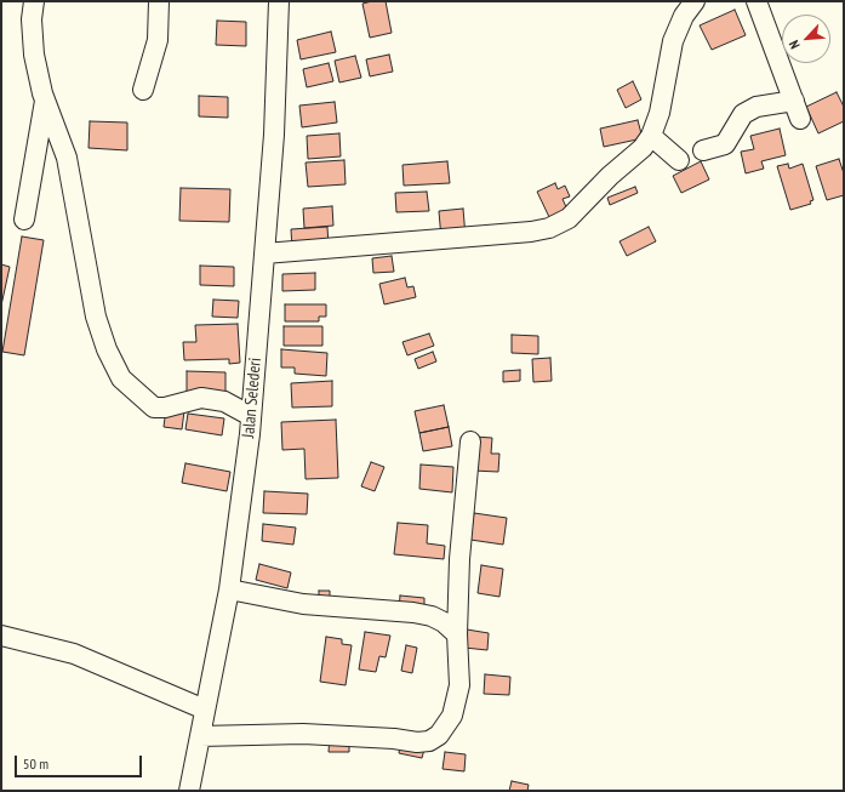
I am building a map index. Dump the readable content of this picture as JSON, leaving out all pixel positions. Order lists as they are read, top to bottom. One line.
{"streets":{"street":["Jalan Selederi"]},"scale_bar":"50 m","north":"bottom left"}
